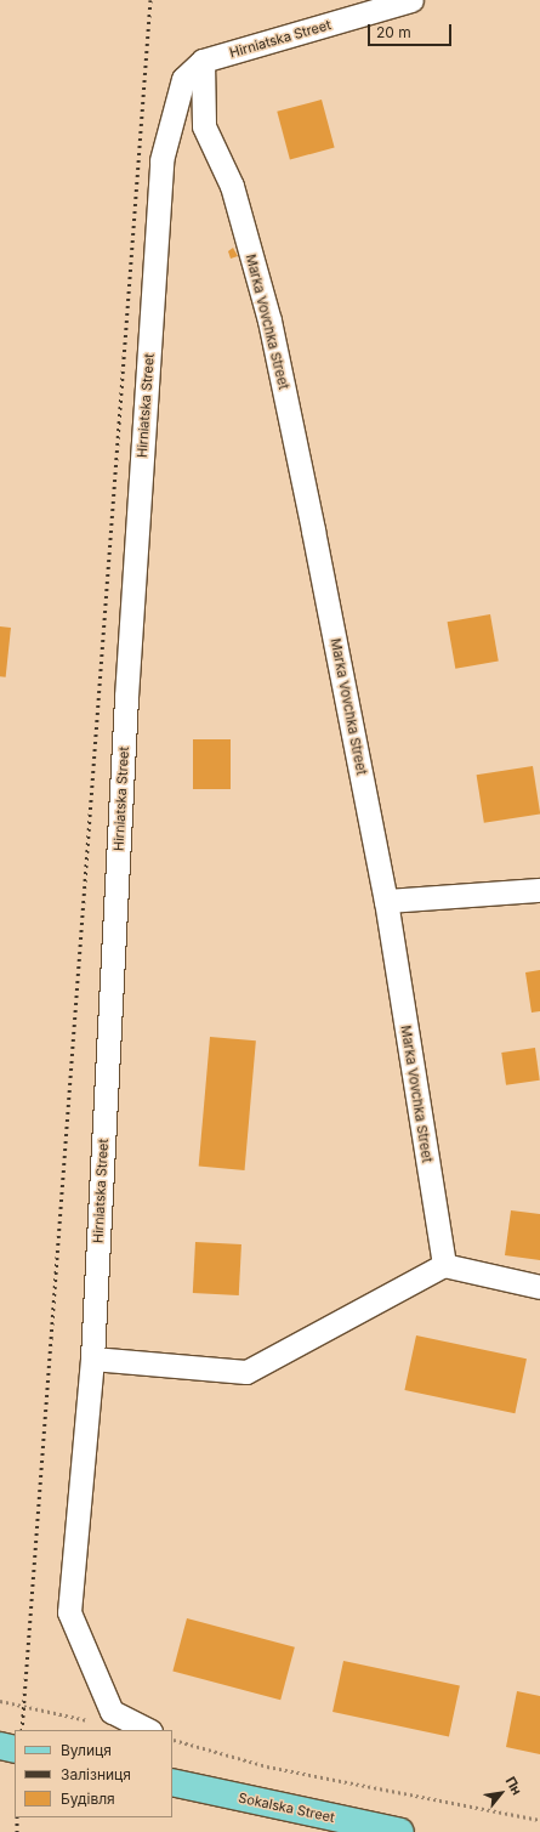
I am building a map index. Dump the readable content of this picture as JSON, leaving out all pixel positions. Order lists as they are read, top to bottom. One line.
{"streets":{"main road":["Sokalska Street"],"street":["Hirniatska Street","Marka Vovchka Street"]},"crossings":[["Hirniatska Street","Marka Vovchka Street"]],"legend":["Вулиця","Залізниця","Будівля"],"scale_bar":"20 m","north":"top right"}
